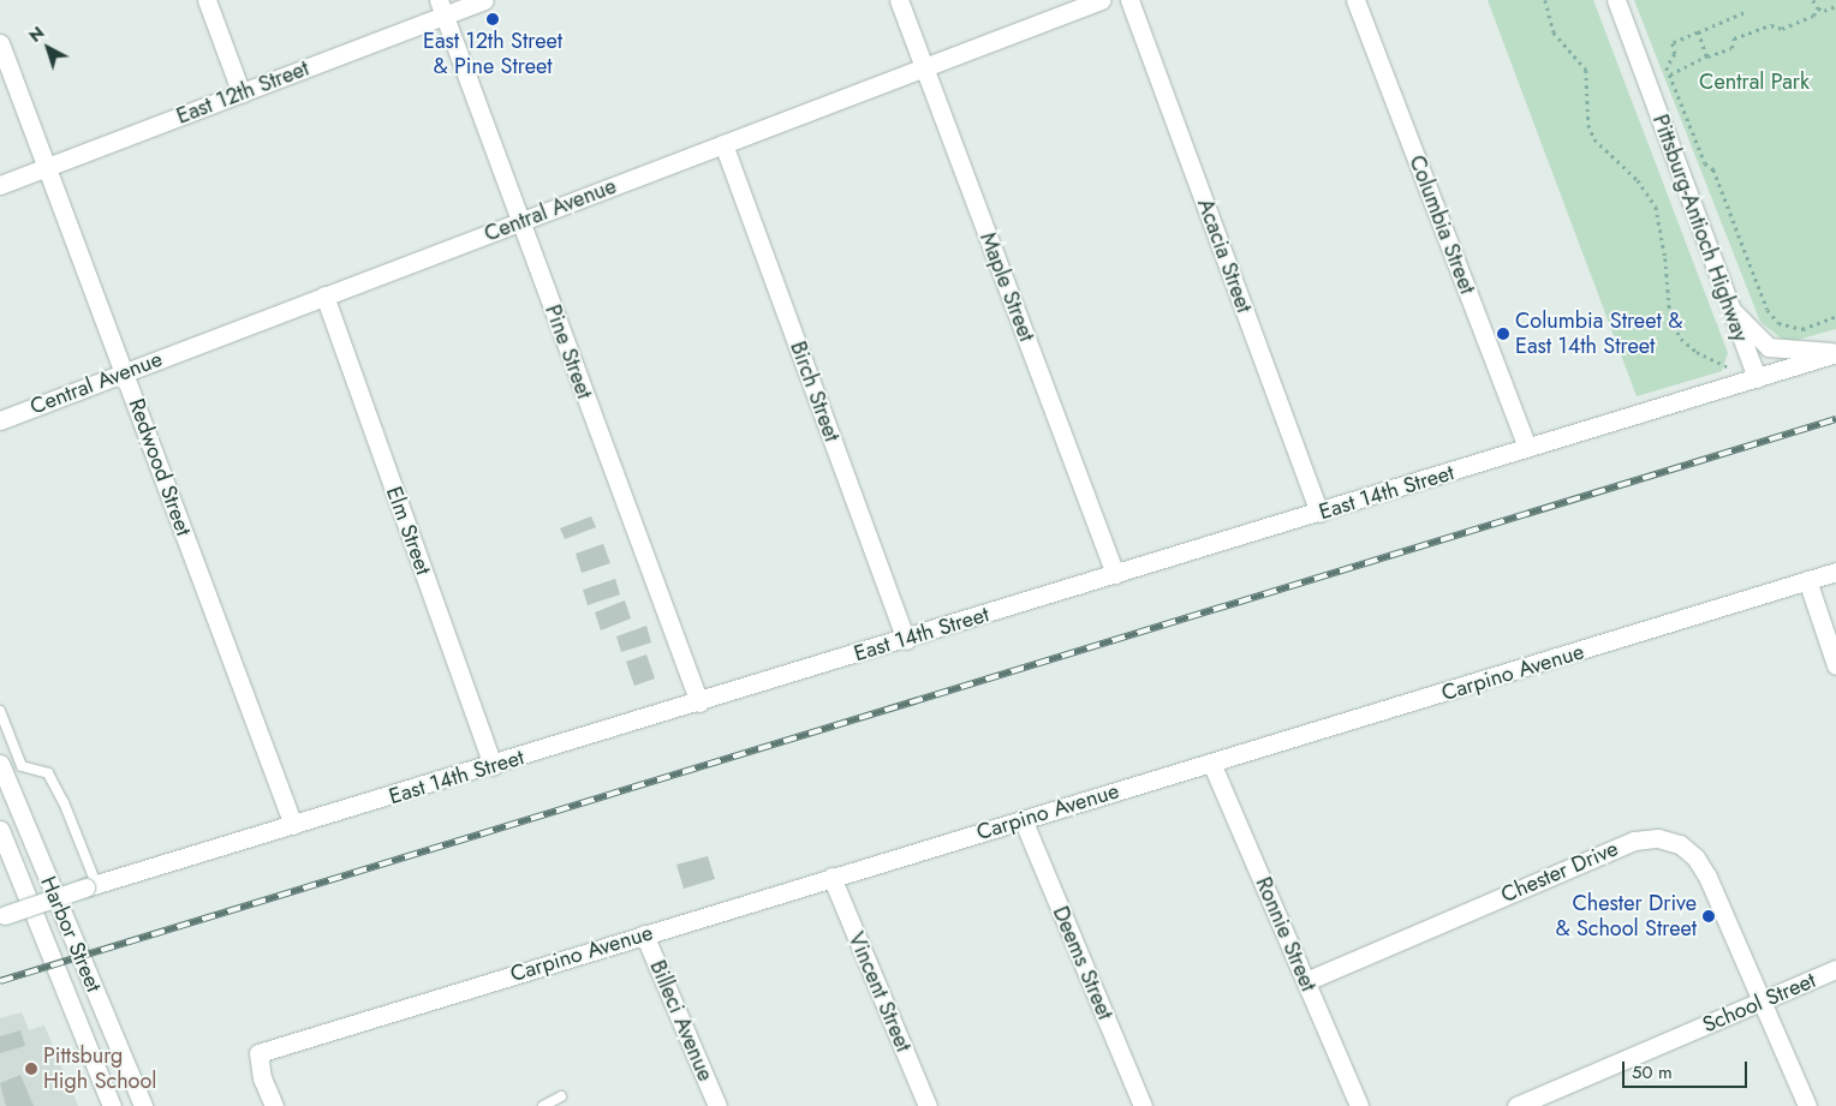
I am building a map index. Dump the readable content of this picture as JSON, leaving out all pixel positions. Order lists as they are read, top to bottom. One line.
{"streets":{"street":["East 12th Street","Central Avenue","Columbia Street","Pittsburg-Antioch Highway","Acacia Street","Maple Street","Pine Street","Birch Street","Redwood Street","East 14th Street","Elm Street","Carpino Avenue","Chester Drive","Harbor Street","Ronnie Street","Deems Street","Vincent Street","School Street","Billeci Avenue"]},"crossings":[["East 12th Street","Pine Street"],["East 12th Street","Redwood Street"],["Central Avenue","Maple Street"],["Central Avenue","Pine Street"],["Central Avenue","Birch Street"],["Central Avenue","Redwood Street"],["Central Avenue","Elm Street"],["Columbia Street","East 14th Street"],["Pittsburg-Antioch Highway","East 14th Street"],["Acacia Street","East 14th Street"],["Maple Street","East 14th Street"],["Pine Street","East 14th Street"],["Birch Street","East 14th Street"],["Redwood Street","East 14th Street"],["East 14th Street","Elm Street"],["Carpino Avenue","Ronnie Street"],["Carpino Avenue","Deems Street"],["Carpino Avenue","Vincent Street"],["Carpino Avenue","Billeci Avenue"],["Chester Drive","Ronnie Street"],["Chester Drive","School Street"]],"parks":["Central Park"],"places":["East 12th Street & Pine Street","Columbia Street & East 14th Street","Chester Drive & School Street","Pittsburg High School"],"scale_bar":"50 m","north":"top left"}
